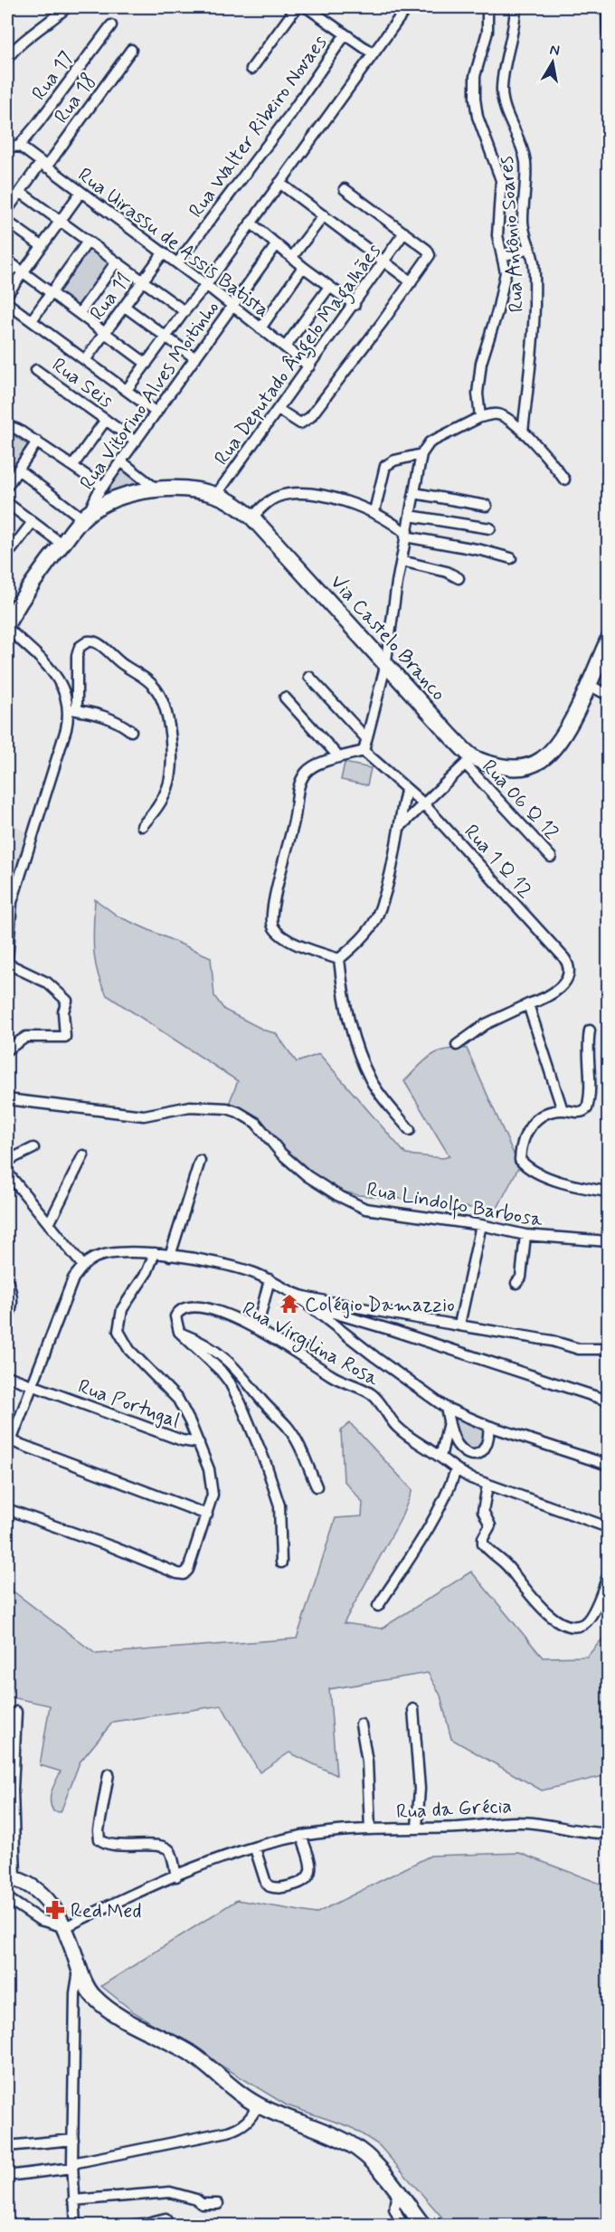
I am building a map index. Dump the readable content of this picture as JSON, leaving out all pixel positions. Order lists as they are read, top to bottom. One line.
{"streets":{"main road":["Via Castelo Branco"],"street":["Rua 17","Rua 18","Rua Walter Ribeiro Novaes","Rua Antônio Soares","Rua Uirassu de Assis Batista","Rua 11","Rua Deputado Ângelo Magalhães","Rua Seis","Rua Vitorino Alves Moitinho","Rua 06 Q 12","Rua 1 Q 12","Rua Lindolfo Barbosa","Rua Virgilina Rosa","Rua Portugal","Rua da Grécia"]},"crossings":[["Rua 17","Rua Uirassu de Assis Batista"],["Rua 18","Rua Uirassu de Assis Batista"],["Rua Walter Ribeiro Novaes","Rua Uirassu de Assis Batista"],["Rua Uirassu de Assis Batista","Rua 11"],["Rua Uirassu de Assis Batista","Rua Deputado Ângelo Magalhães"],["Rua Uirassu de Assis Batista","Rua Vitorino Alves Moitinho"],["Rua Deputado Ângelo Magalhães","Via Castelo Branco"],["Rua Seis","Rua Vitorino Alves Moitinho"],["Rua Vitorino Alves Moitinho","Via Castelo Branco"],["Via Castelo Branco","Rua 06 Q 12"]],"places":{"temple":["Colégio Damazzio"],"pharmacy":["Red Med"]},"north":"top"}
